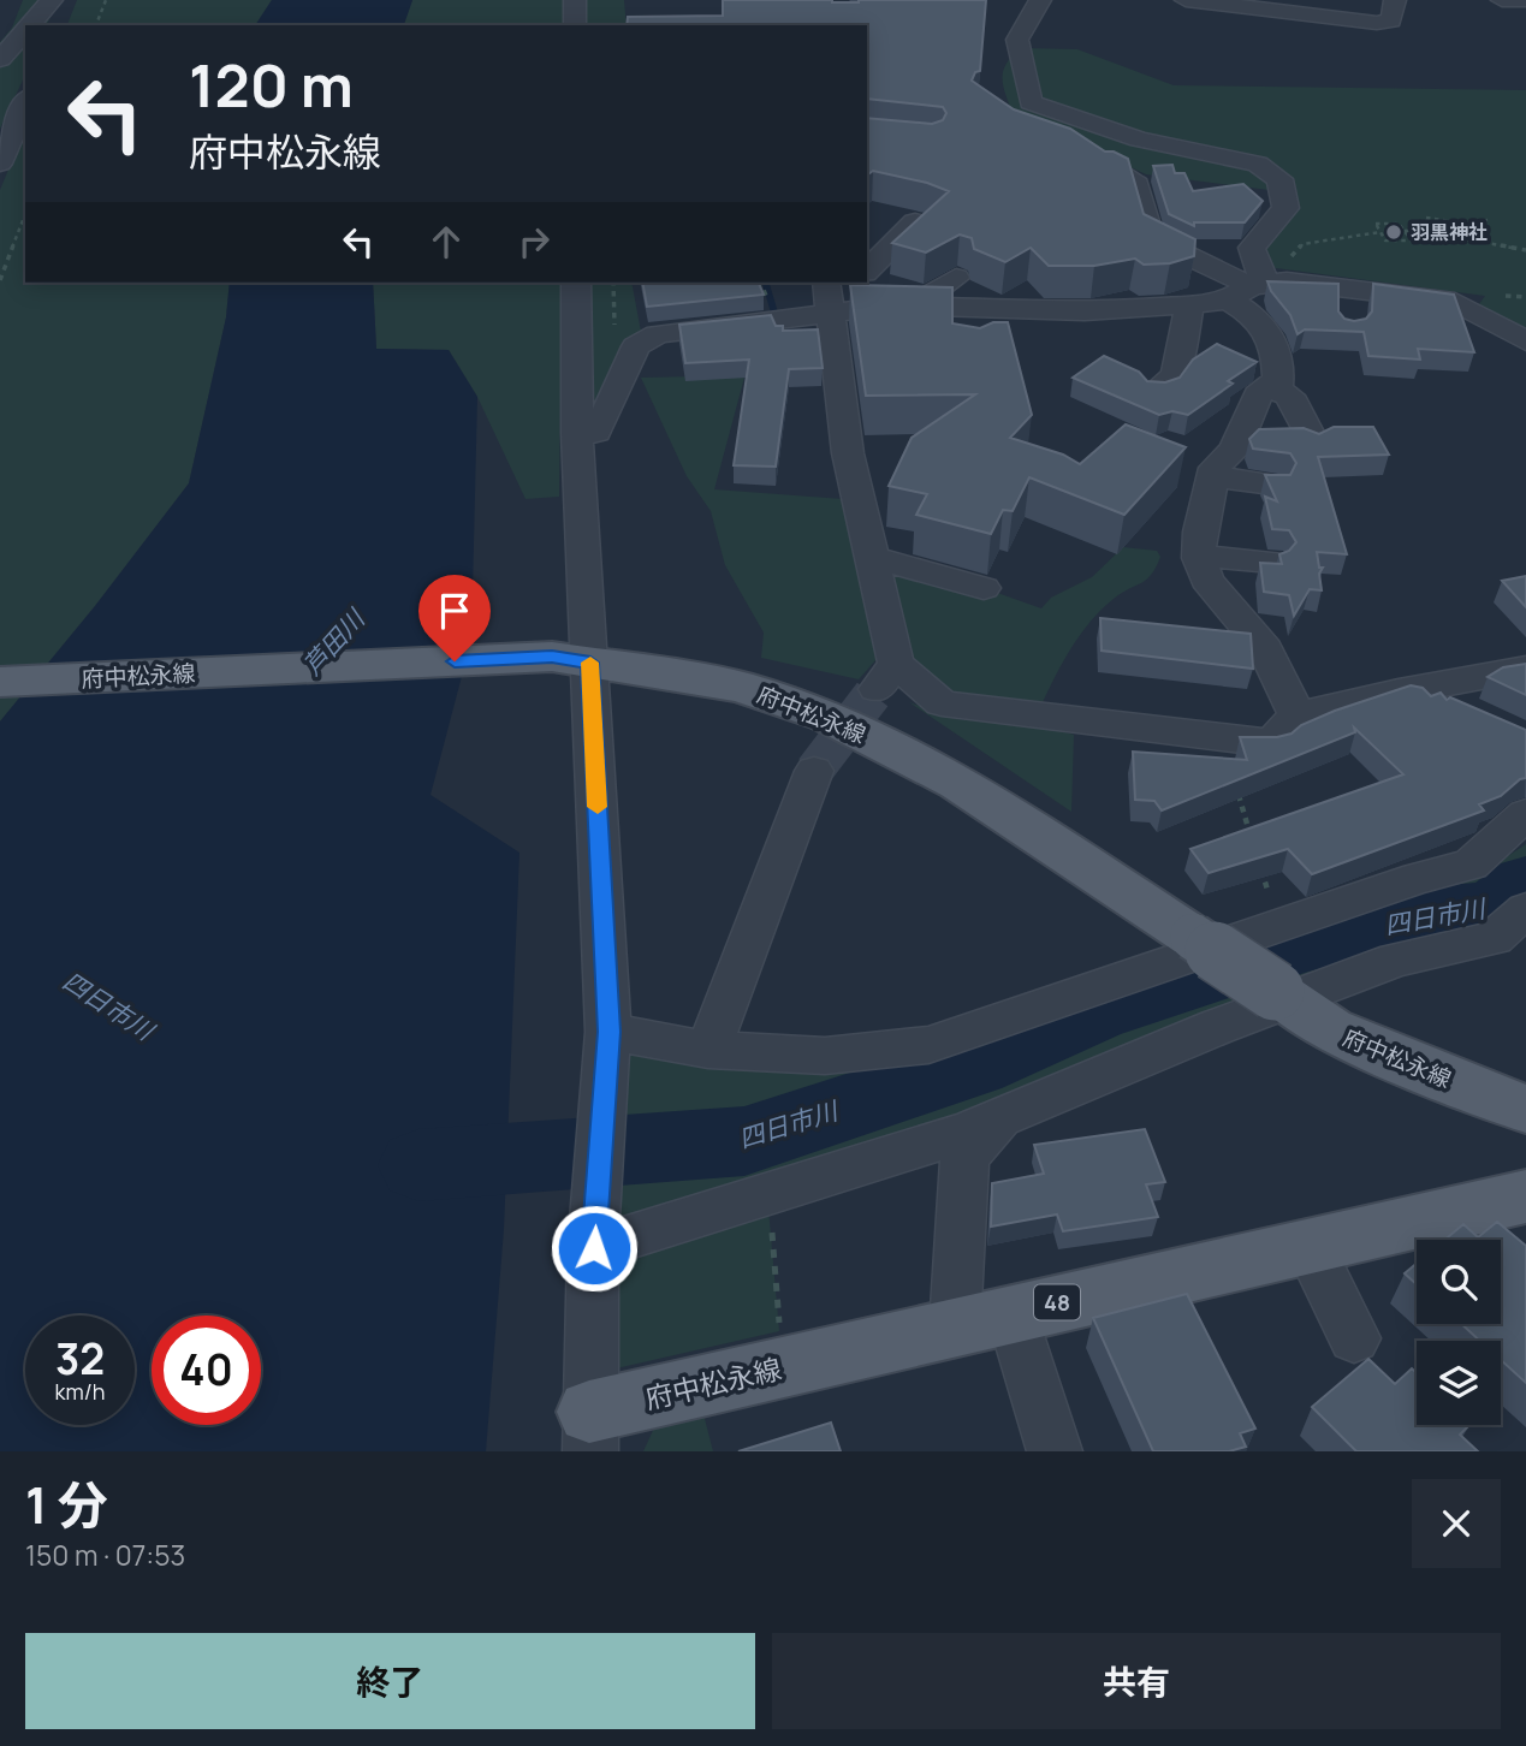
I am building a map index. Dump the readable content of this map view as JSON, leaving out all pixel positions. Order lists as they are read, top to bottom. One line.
{"streets":{"main road":["府中松永線","48"]},"water":["芦田川","四日市川"],"places":["羽黒神社"],"page":{"turn":["120 m","府中松永線"],"speed":"32 km/h","limit":"40","heading":["1 分","150 m · 07:53"],"buttons":["終了","共有"]}}
